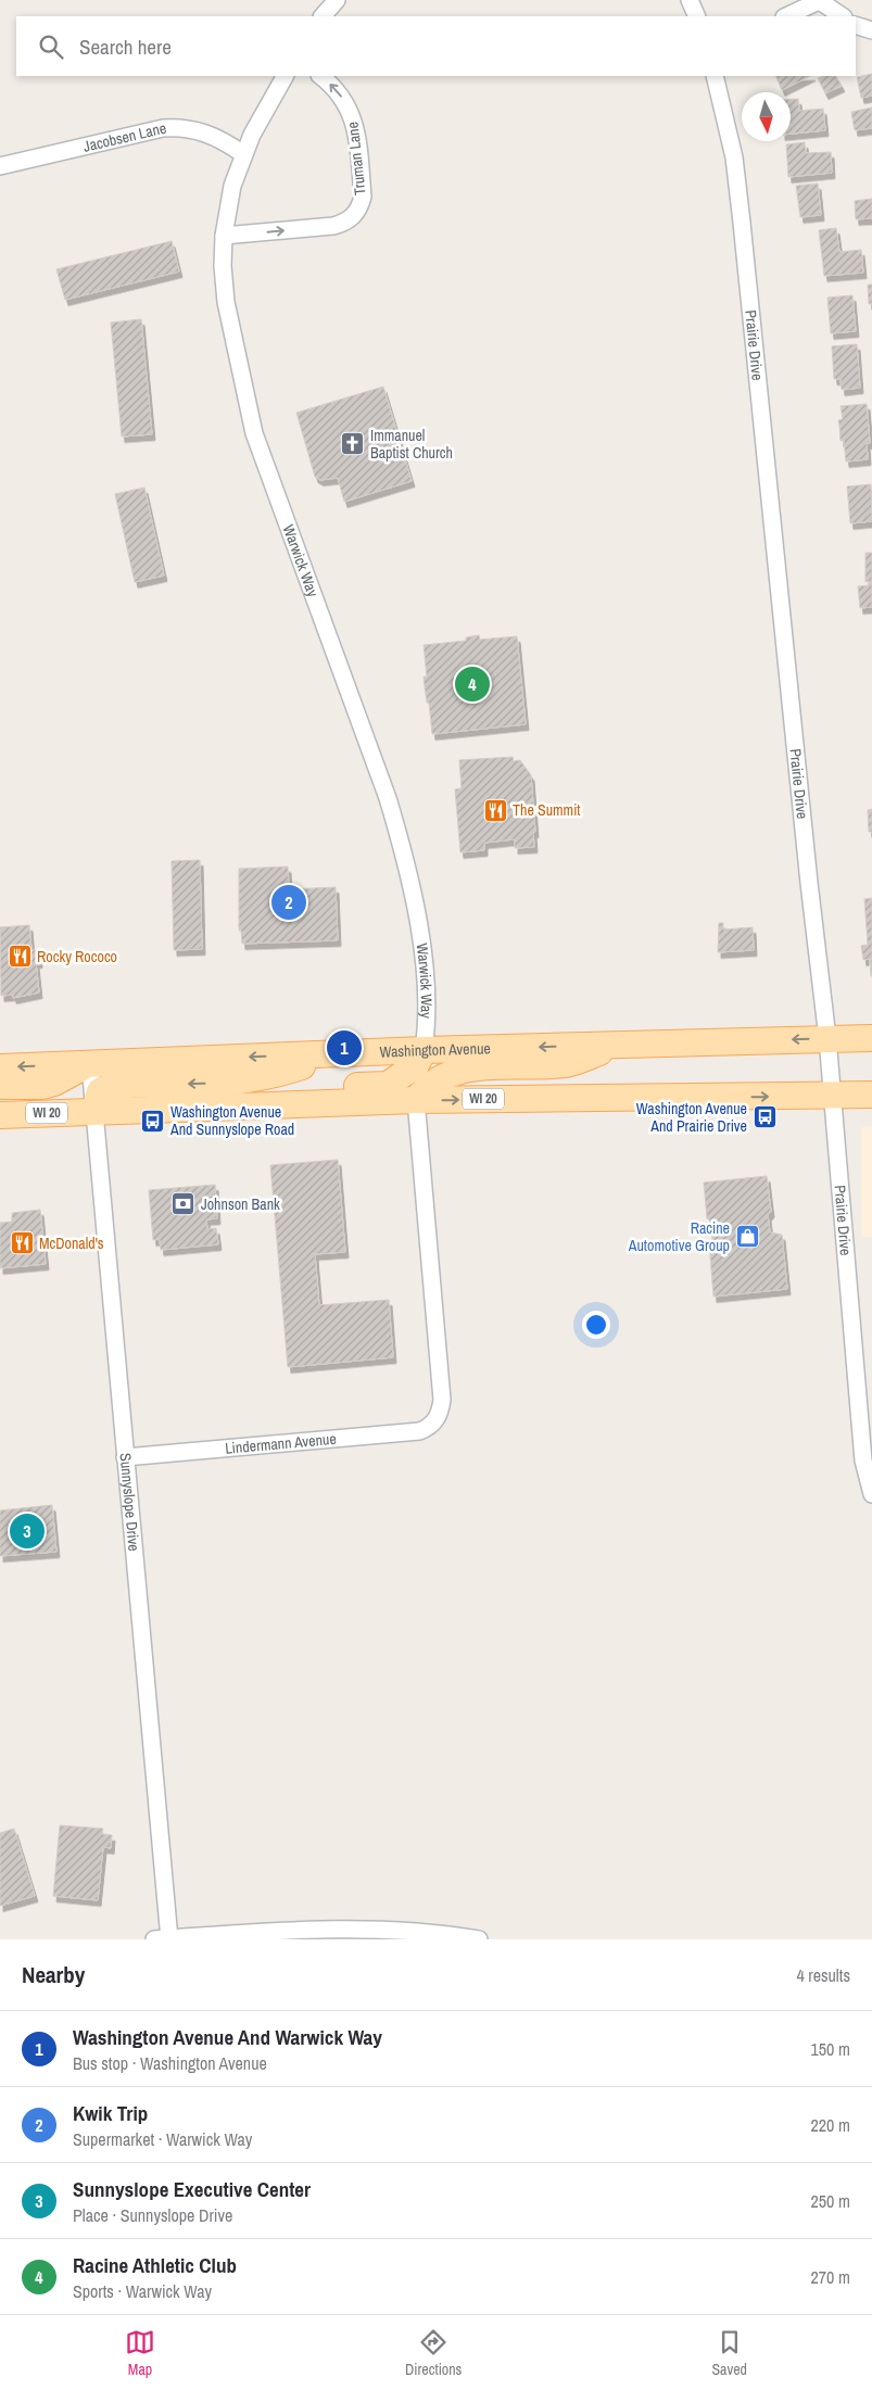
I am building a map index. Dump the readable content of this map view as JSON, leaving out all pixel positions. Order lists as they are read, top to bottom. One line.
{"streets":{"main road":["Washington Avenue","WI 20"],"street":["Jacobsen Lane","Truman Lane","Prairie Drive","Warwick Way","Lindermann Avenue","Sunnyslope Drive"]},"crossings":[["Jacobsen Lane","Warwick Way"],["Truman Lane","Warwick Way"],["Prairie Drive","Washington Avenue"],["Prairie Drive","WI 20"],["Warwick Way","Washington Avenue"],["Washington Avenue","Sunnyslope Drive"],["WI 20","Lindermann Avenue"],["WI 20","Sunnyslope Drive"],["Lindermann Avenue","Sunnyslope Drive"]],"places":{"church":["Immanuel Baptist Church"],"restaurant":["The Summit","Rocky Rococo","McDonald's"],"bus stop":["Washington Avenue And Prairie Drive","Washington Avenue And Sunnyslope Road"],"bank":["Johnson Bank"],"shop":["Racine Automotive Group"]},"north":"bottom","page":{"search":"Search here","pins":["4","2","1","3"],"heading":["Nearby","4 results"],"list":[{"mark":"1","name":"Washington Avenue And Warwick Way","note":"Bus stop · Washington Avenue","value":"150 m"},{"mark":"2","name":"Kwik Trip","note":"Supermarket · Warwick Way","value":"220 m"},{"mark":"3","name":"Sunnyslope Executive Center","note":"Place · Sunnyslope Drive","value":"250 m"},{"mark":"4","name":"Racine Athletic Club","note":"Sports · Warwick Way","value":"270 m"}],"nav":["Map","Directions","Saved"]}}
